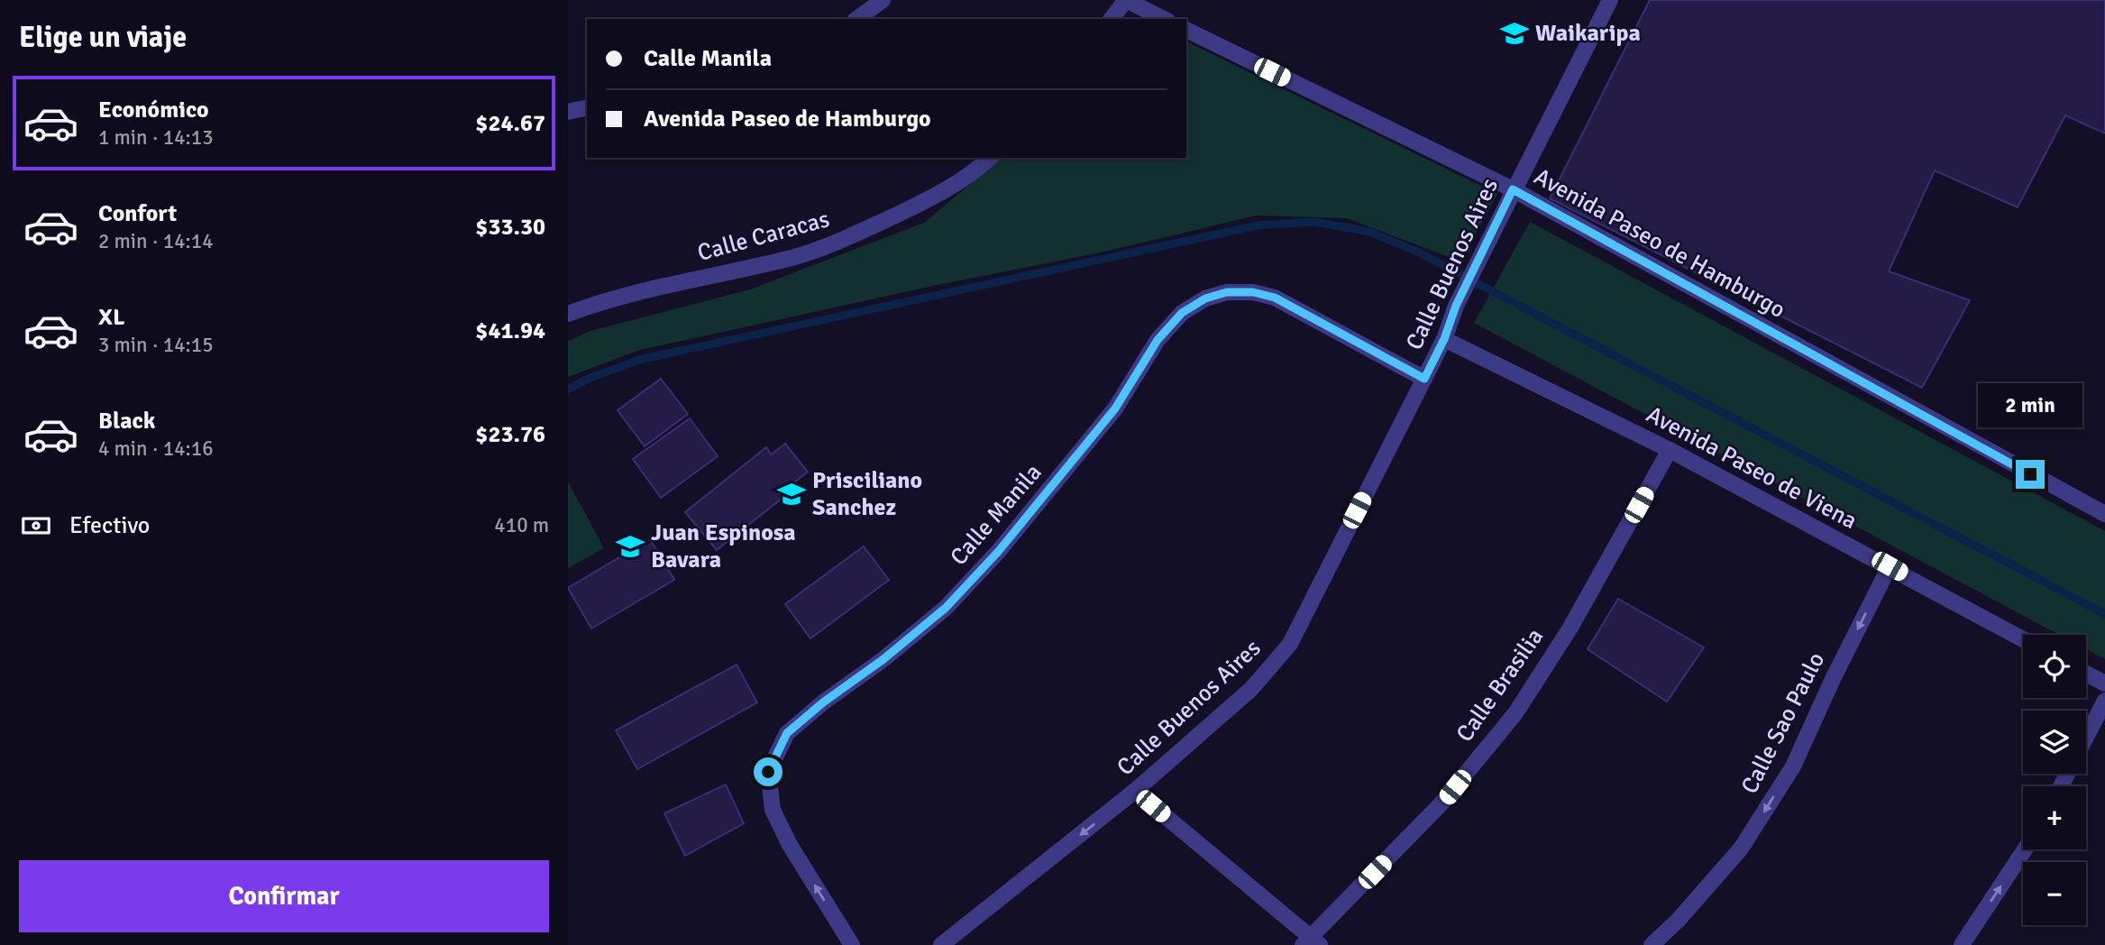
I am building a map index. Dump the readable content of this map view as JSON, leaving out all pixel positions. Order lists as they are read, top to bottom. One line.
{"streets":{"street":["Calle Caracas","Avenida Paseo de Hamburgo","Calle Buenos Aires","Avenida Paseo de Viena","Calle Manila","Calle Brasilia","Calle Sao Paulo"]},"crossings":[["Avenida Paseo de Hamburgo","Calle Buenos Aires"],["Calle Buenos Aires","Avenida Paseo de Viena"],["Calle Buenos Aires","Calle Manila"],["Avenida Paseo de Viena","Calle Brasilia"],["Avenida Paseo de Viena","Calle Sao Paulo"]],"one_way":["Calle Sao Paulo"],"places":{"school or university":["Waikaripa","Prisciliano Sanchez","Juan Espinosa Bavara"]},"page":{"heading":"Elige un viaje","banner":["Calle Manila","Avenida Paseo de Hamburgo"],"list":[{"name":"Económico","note":"1 min · 14:13","value":"$24.67"},{"name":"Confort","note":"2 min · 14:14","value":"$33.30"},{"name":"XL","note":"3 min · 14:15","value":"$41.94"},{"name":"Black","note":"4 min · 14:16","value":"$23.76"}],"bubble":"2 min","pay":["Efectivo","410 m"],"map_buttons":["+","−"],"buttons":"Confirmar"}}
